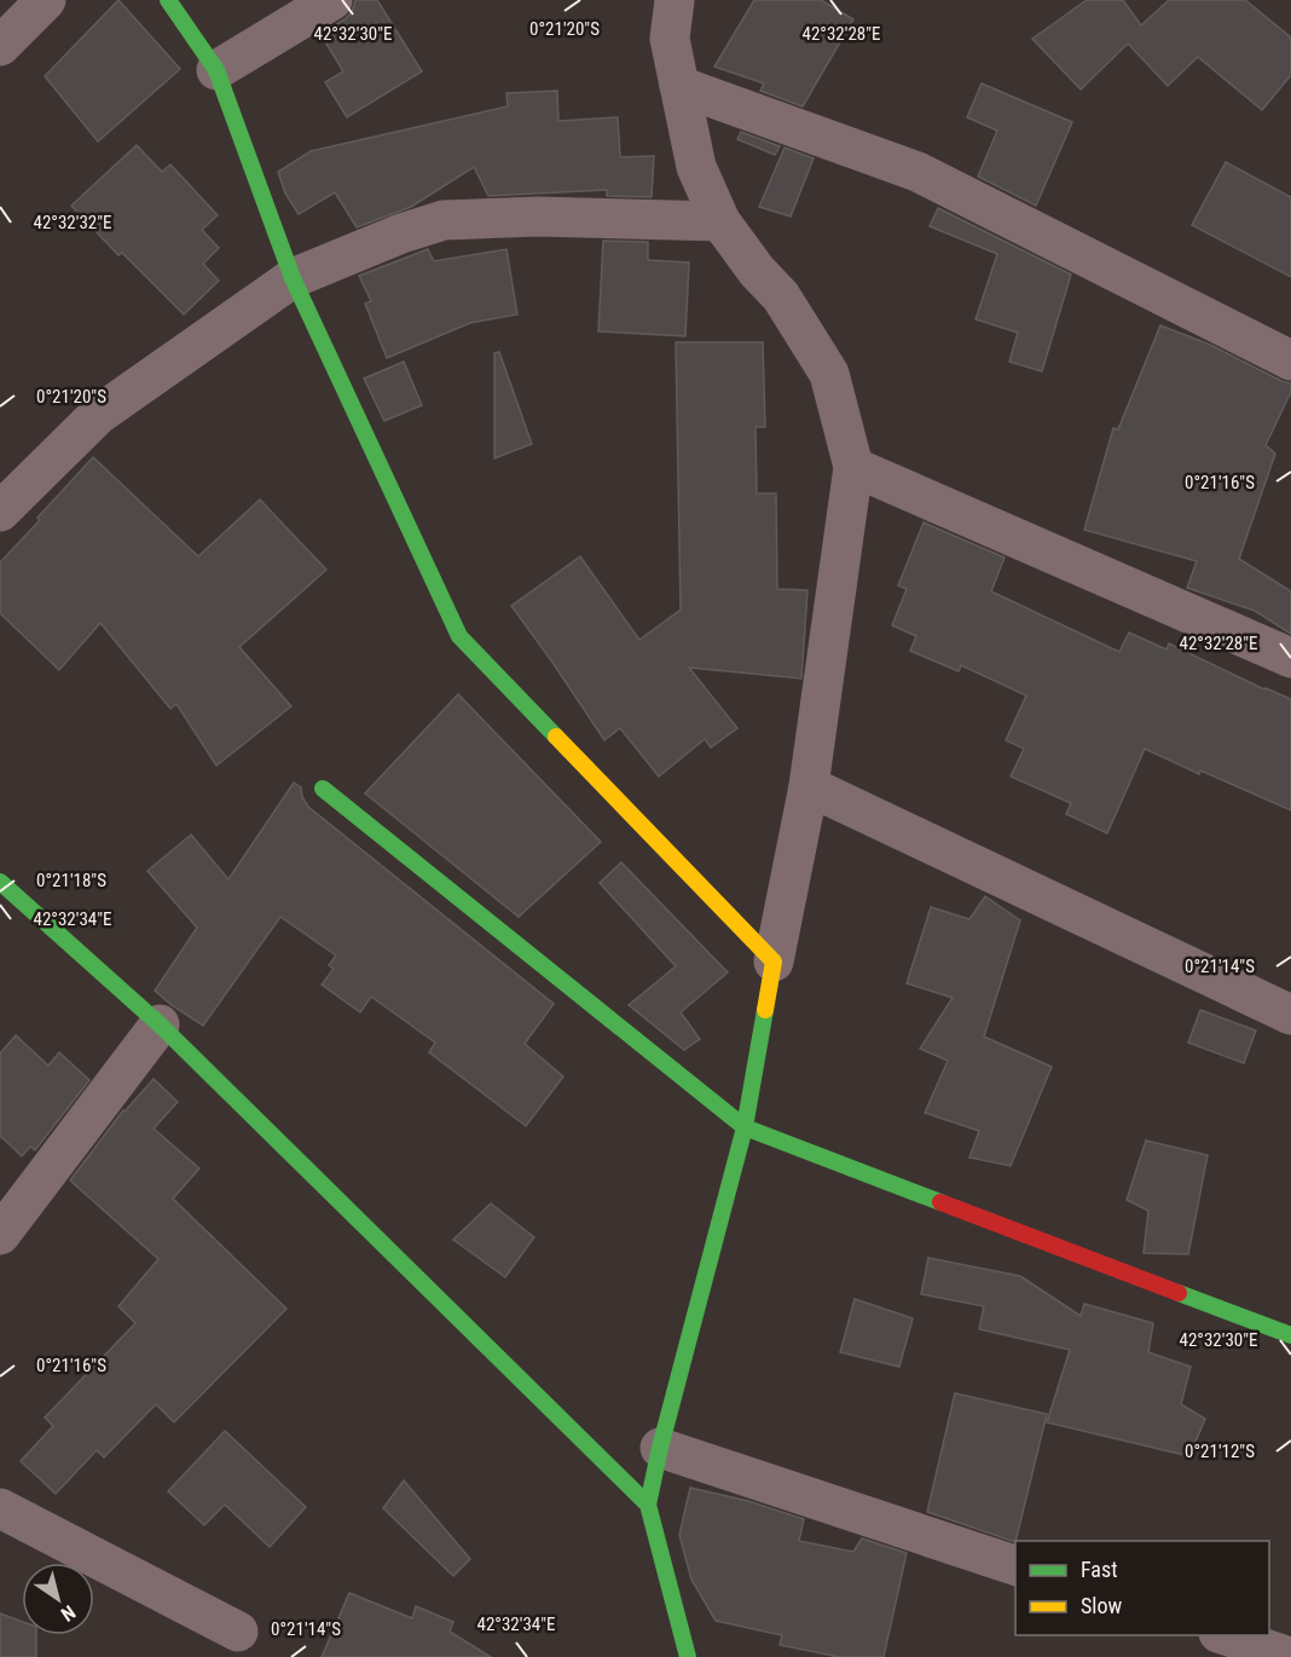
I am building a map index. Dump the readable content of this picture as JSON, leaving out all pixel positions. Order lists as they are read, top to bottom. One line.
{"legend":["Fast","Slow"],"north":"bottom right","coordinates":["0°21'20\"S","42°32'30\"E","42°32'28\"E","42°32'32\"E","0°21'16\"S","0°21'18\"S","42°32'34\"E","0°21'14\"S","0°21'12\"S"]}
